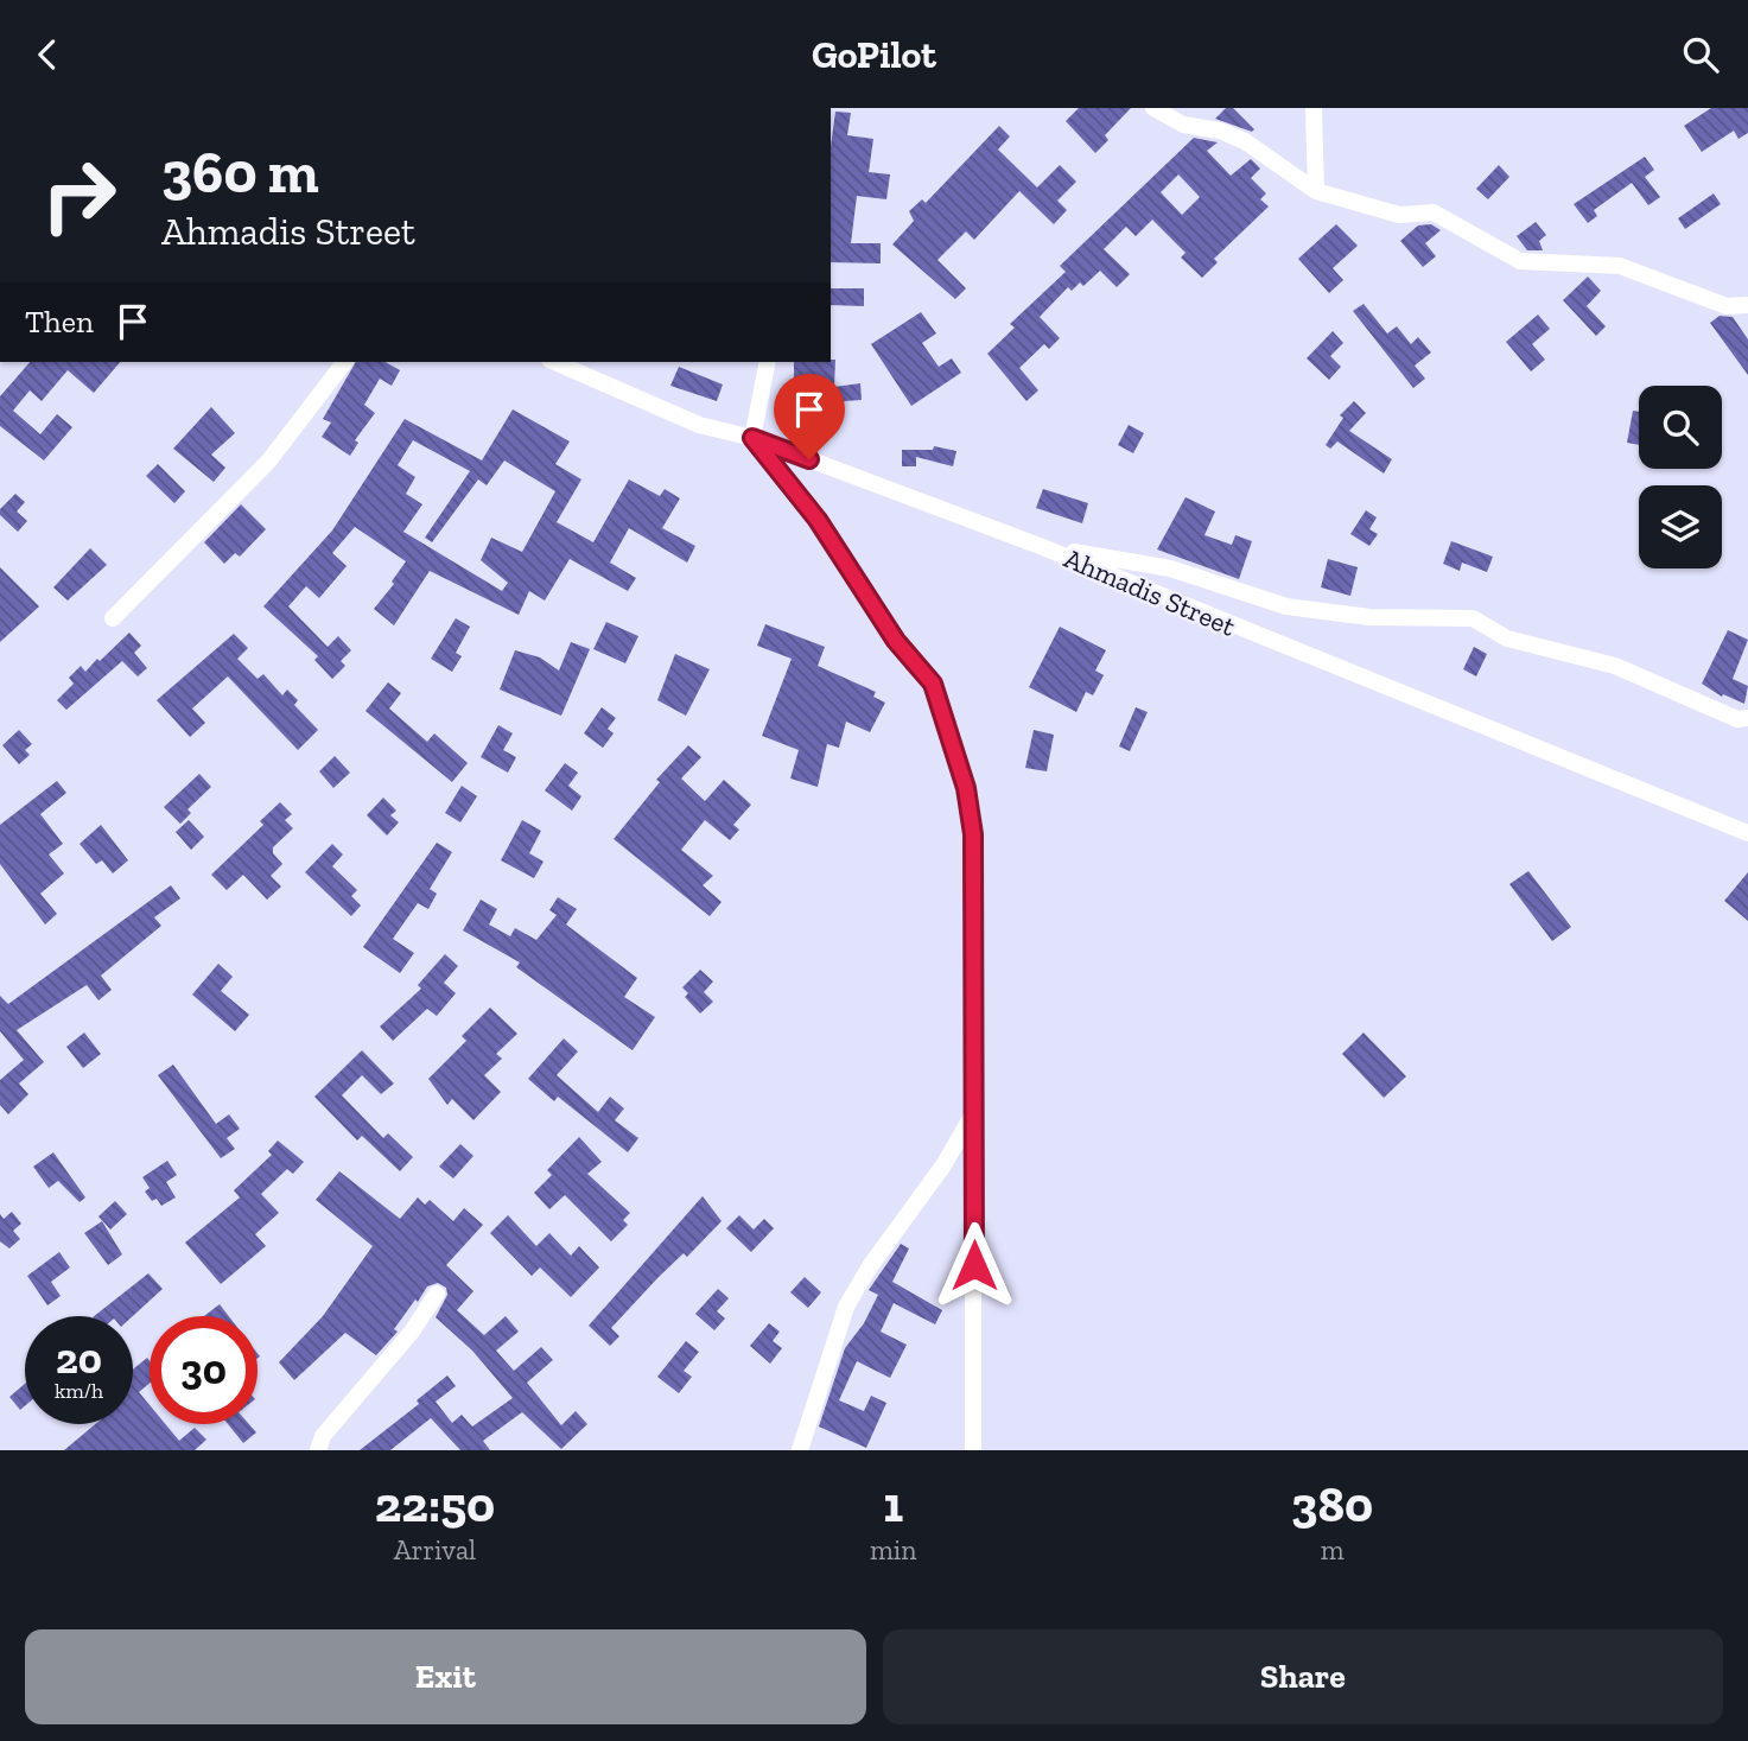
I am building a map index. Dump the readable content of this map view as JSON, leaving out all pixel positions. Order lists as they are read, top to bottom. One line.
{"streets":{"street":["Ahmadis Street"]},"page":{"header":"GoPilot","turn":["360 m","Ahmadis Street"],"then":"Then","speed":"20 km/h","limit":"30","eta":["22:50","Arrival","1","min","380","m"],"buttons":["Exit","Share"]}}
